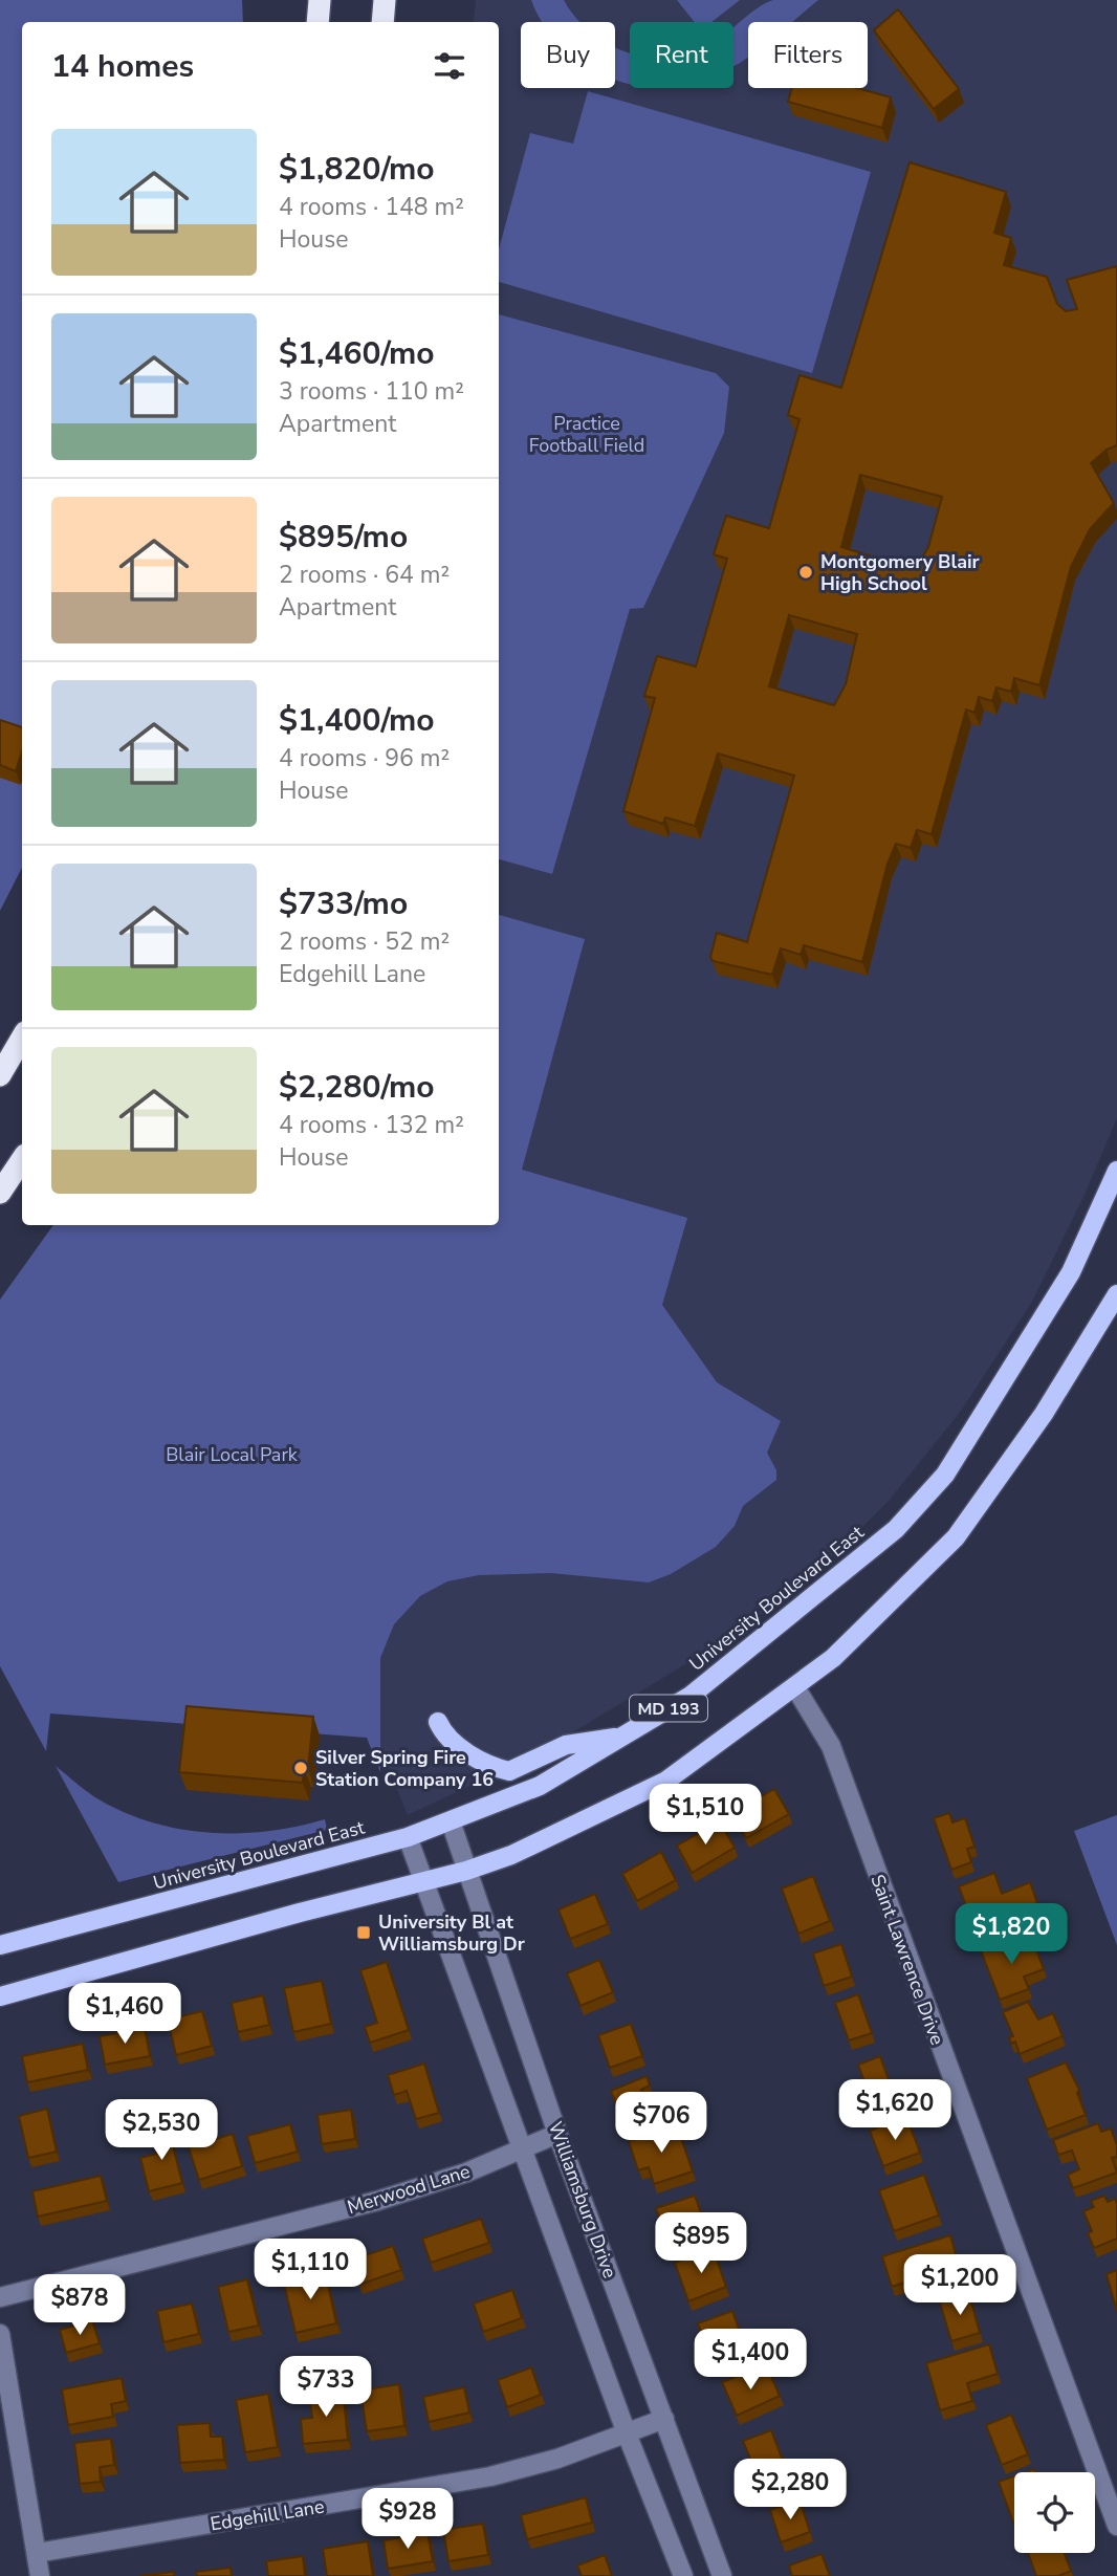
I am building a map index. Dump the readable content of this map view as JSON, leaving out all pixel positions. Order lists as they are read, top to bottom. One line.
{"streets":{"main road":["University Boulevard East","MD 193"],"street":["Saint Lawrence Drive","Merwood Lane","Williamsburg Drive","Edgehill Lane"]},"crossings":[["University Boulevard East","Williamsburg Drive"],["MD 193","Saint Lawrence Drive"],["MD 193","Williamsburg Drive"],["Merwood Lane","Williamsburg Drive"],["Williamsburg Drive","Edgehill Lane"]],"parks":["Practice Football Field","Blair Local Park"],"places":{"other":["Montgomery Blair High School","Silver Spring Fire Station Company 16"],"transit":["University Bl at Williamsburg Dr"]},"page":{"chip":["Buy","Rent","Filters"],"heading":"14 homes","list":[{"name":"$1,820/mo","note":"4 rooms · 148 m² · House"},{"name":"$1,460/mo","note":"3 rooms · 110 m² · Apartment"},{"name":"$895/mo","note":"2 rooms · 64 m² · Apartment"},{"name":"$1,400/mo","note":"4 rooms · 96 m² · House"},{"name":"$733/mo","note":"2 rooms · 52 m² · Edgehill Lane"},{"name":"$2,280/mo","note":"4 rooms · 132 m² · House"}],"price":["$1,510","$1,820","$1,460","$1,620","$706","$2,530","$895","$1,110","$1,200","$878","$1,400","$733","$2,280","$928"]}}
